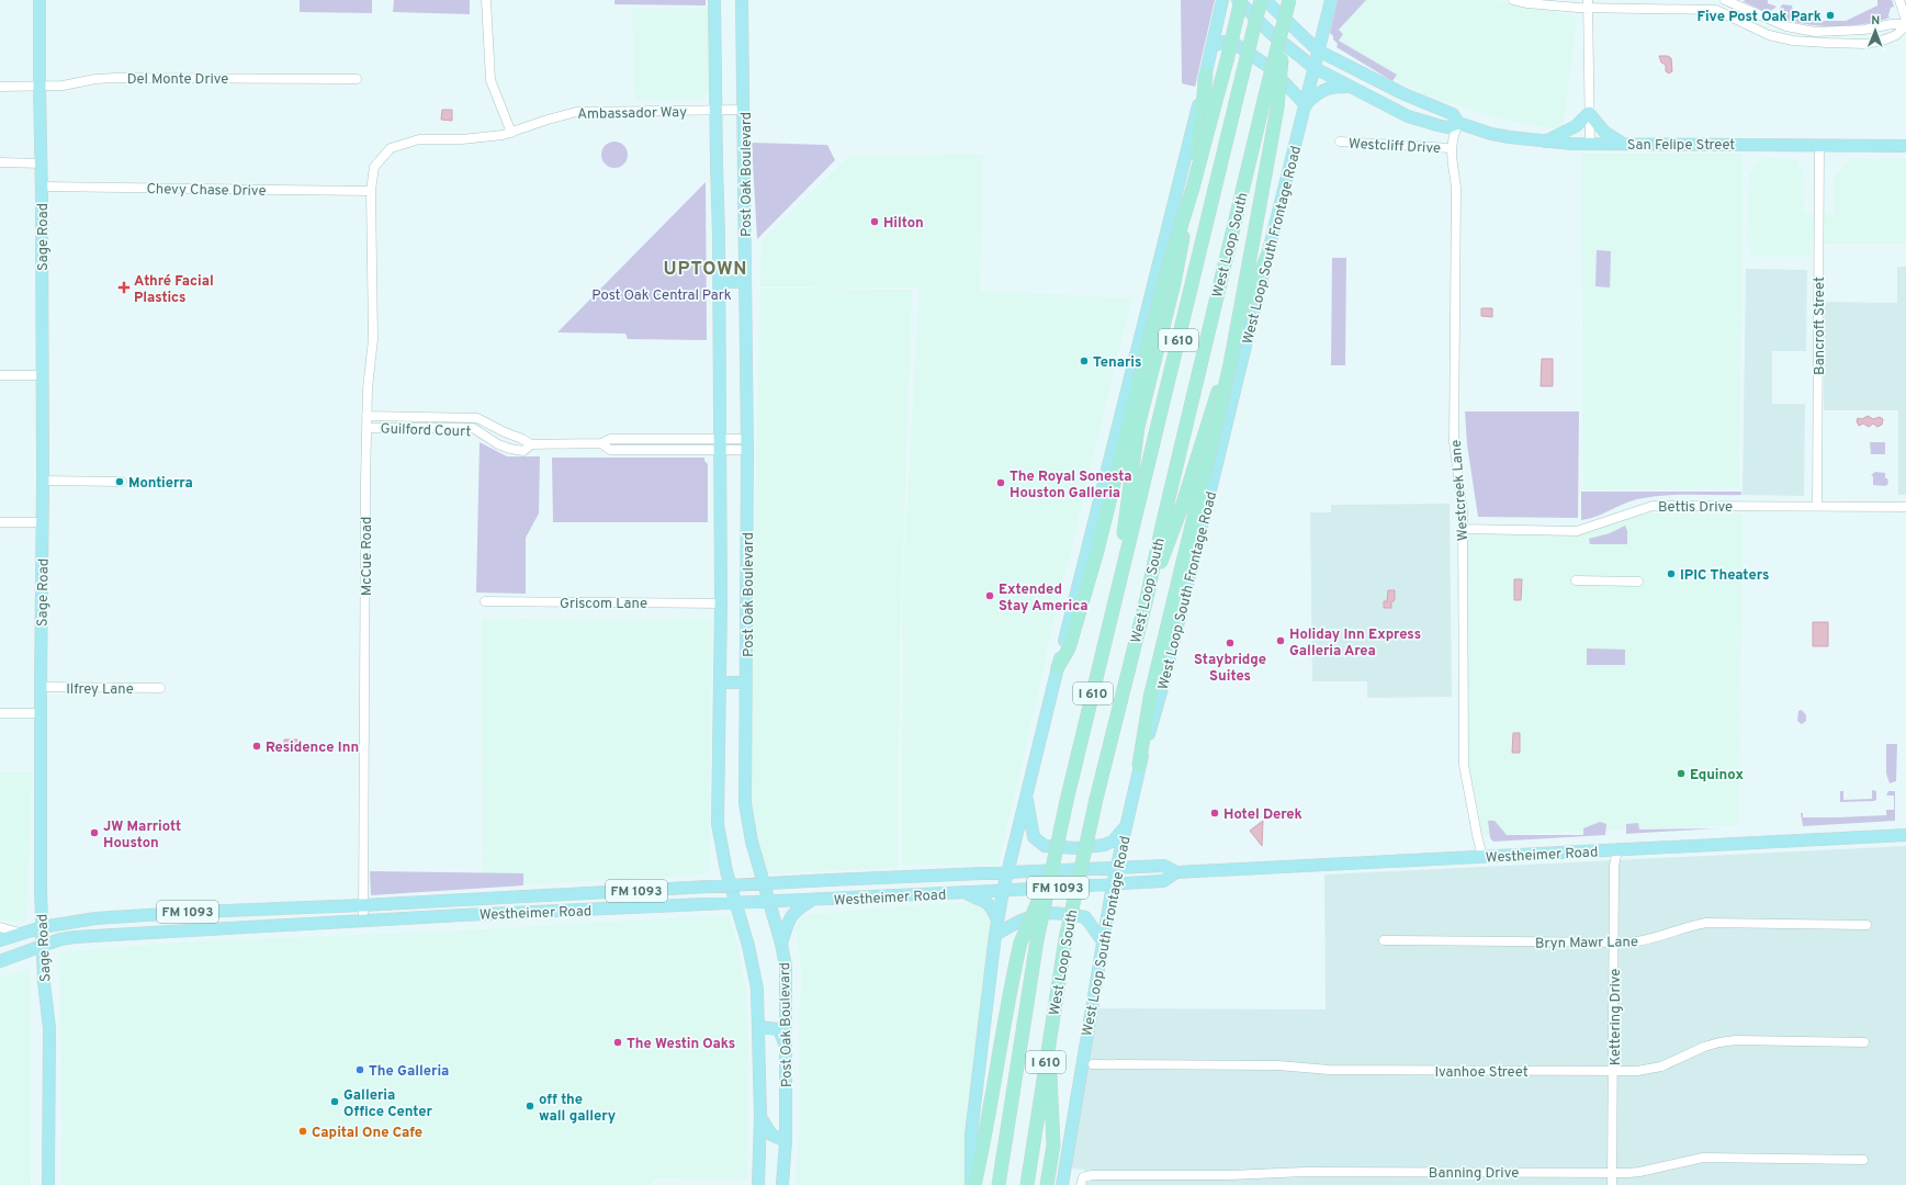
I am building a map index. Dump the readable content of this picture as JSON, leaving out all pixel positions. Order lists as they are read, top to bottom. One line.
{"streets":{"highway":["West Loop South","I 610"],"main road":["San Felipe Street","Post Oak Boulevard","Sage Road","West Loop South Frontage Road","Westheimer Road","FM 1093"],"street":["Del Monte Drive","Ambassador Way","Westcliff Drive","Chevy Chase Drive","Bancroft Street","Guilford Court","Westcreek Lane","Bettis Drive","McCue Road","Griscom Lane","Ilfrey Lane","Bryn Mawr Lane","Kettering Drive","Ivanhoe Street","Banning Drive"]},"crossings":[["Del Monte Drive","Sage Road"],["Ambassador Way","Post Oak Boulevard"],["Ambassador Way","Chevy Chase Drive"],["Ambassador Way","McCue Road"],["San Felipe Street","West Loop South Frontage Road"],["San Felipe Street","Bancroft Street"],["San Felipe Street","Westcreek Lane"],["Westcliff Drive","Westcreek Lane"],["Post Oak Boulevard","Guilford Court"],["Post Oak Boulevard","Griscom Lane"],["Post Oak Boulevard","Westheimer Road"],["Chevy Chase Drive","Sage Road"],["Chevy Chase Drive","McCue Road"],["Sage Road","Ilfrey Lane"],["Sage Road","Westheimer Road"],["West Loop South Frontage Road","Westheimer Road"],["Bancroft Street","Bettis Drive"],["Guilford Court","McCue Road"],["Westcreek Lane","Bettis Drive"],["Westcreek Lane","Westheimer Road"],["McCue Road","Westheimer Road"],["Westheimer Road","Kettering Drive"],["Bryn Mawr Lane","Kettering Drive"],["Kettering Drive","Ivanhoe Street"],["Kettering Drive","Banning Drive"]],"districts":["UPTOWN"],"parks":["Post Oak Central Park"],"places":{"other":["Five Post Oak Park","Hilton","Tenaris","Montierra","The Royal Sonesta Houston Galleria","IPIC Theaters","Extended Stay America","Holiday Inn Express Galleria Area","Staybridge Suites","Residence Inn","Equinox","Hotel Derek","JW Marriott Houston","The Westin Oaks","The Galleria","Galleria Office Center","off the wall gallery","Capital One Cafe"],"health":["Athré Facial Plastics"]},"north":"top"}
